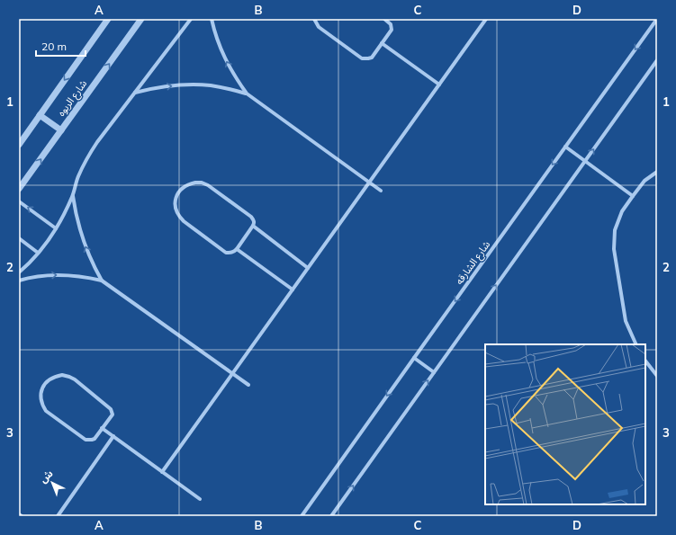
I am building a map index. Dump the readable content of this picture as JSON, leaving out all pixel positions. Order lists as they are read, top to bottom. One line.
{"streets":{"street":["شارع الربوه","شارع الشارقه"]},"scale_bar":"20 m","north":"top left","grid":{"columns":["A","B","C","D"],"rows":["1","2","3"]}}
